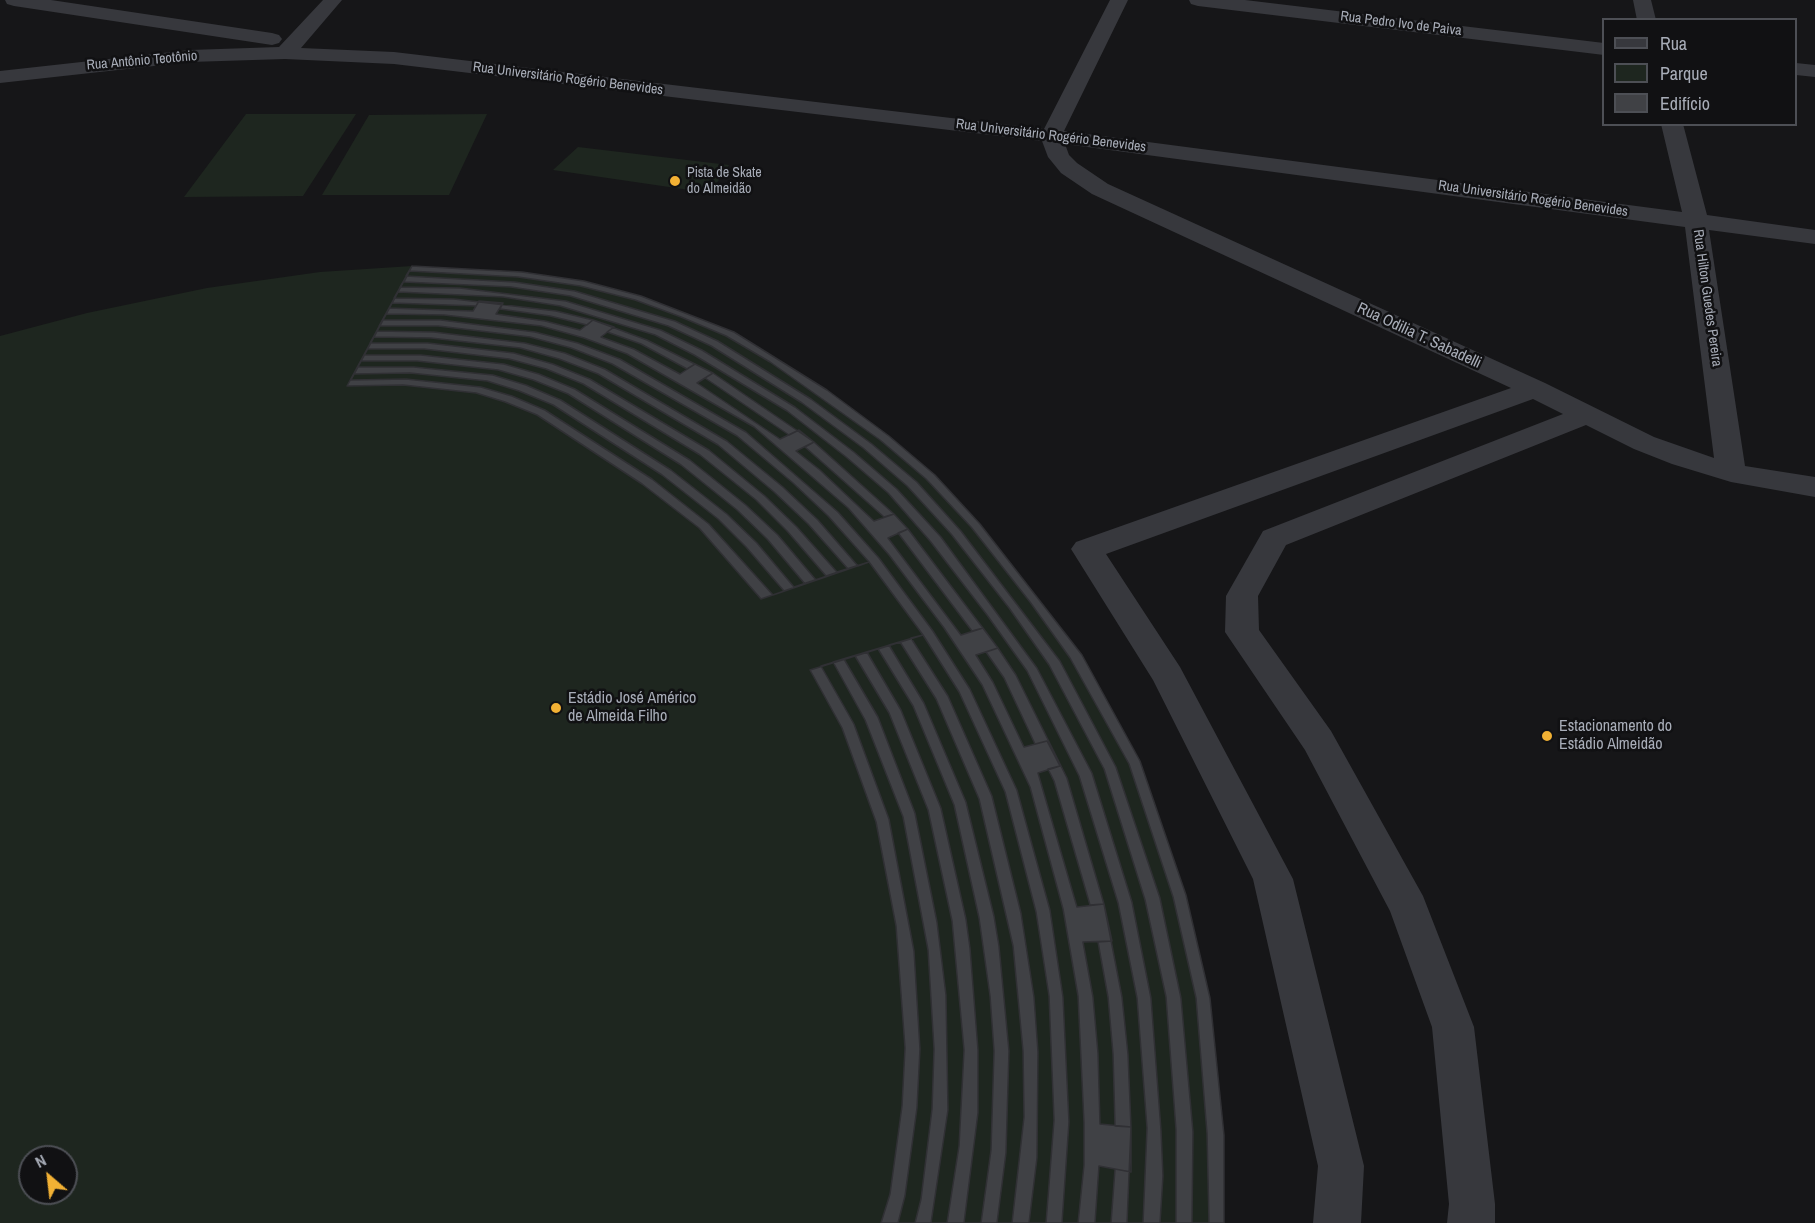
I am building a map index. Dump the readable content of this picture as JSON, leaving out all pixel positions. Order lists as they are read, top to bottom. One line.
{"streets":{"street":["Rua Pedro Ivo de Paiva","Rua Antônio Teotônio","Rua Universitário Rogério Benevides","Rua Hilton Guedes Pereira","Rua Odilia T. Sabadelli"]},"crossings":[["Rua Antônio Teotônio","Rua Universitário Rogério Benevides"],["Rua Universitário Rogério Benevides","Rua Hilton Guedes Pereira"],["Rua Universitário Rogério Benevides","Rua Odilia T. Sabadelli"],["Rua Hilton Guedes Pereira","Rua Odilia T. Sabadelli"]],"places":["Pista de Skate do Almeidão","Estádio José Américo de Almeida Filho","Estacionamento do Estádio Almeidão"],"legend":["Rua","Parque","Edifício"],"north":"top left"}
